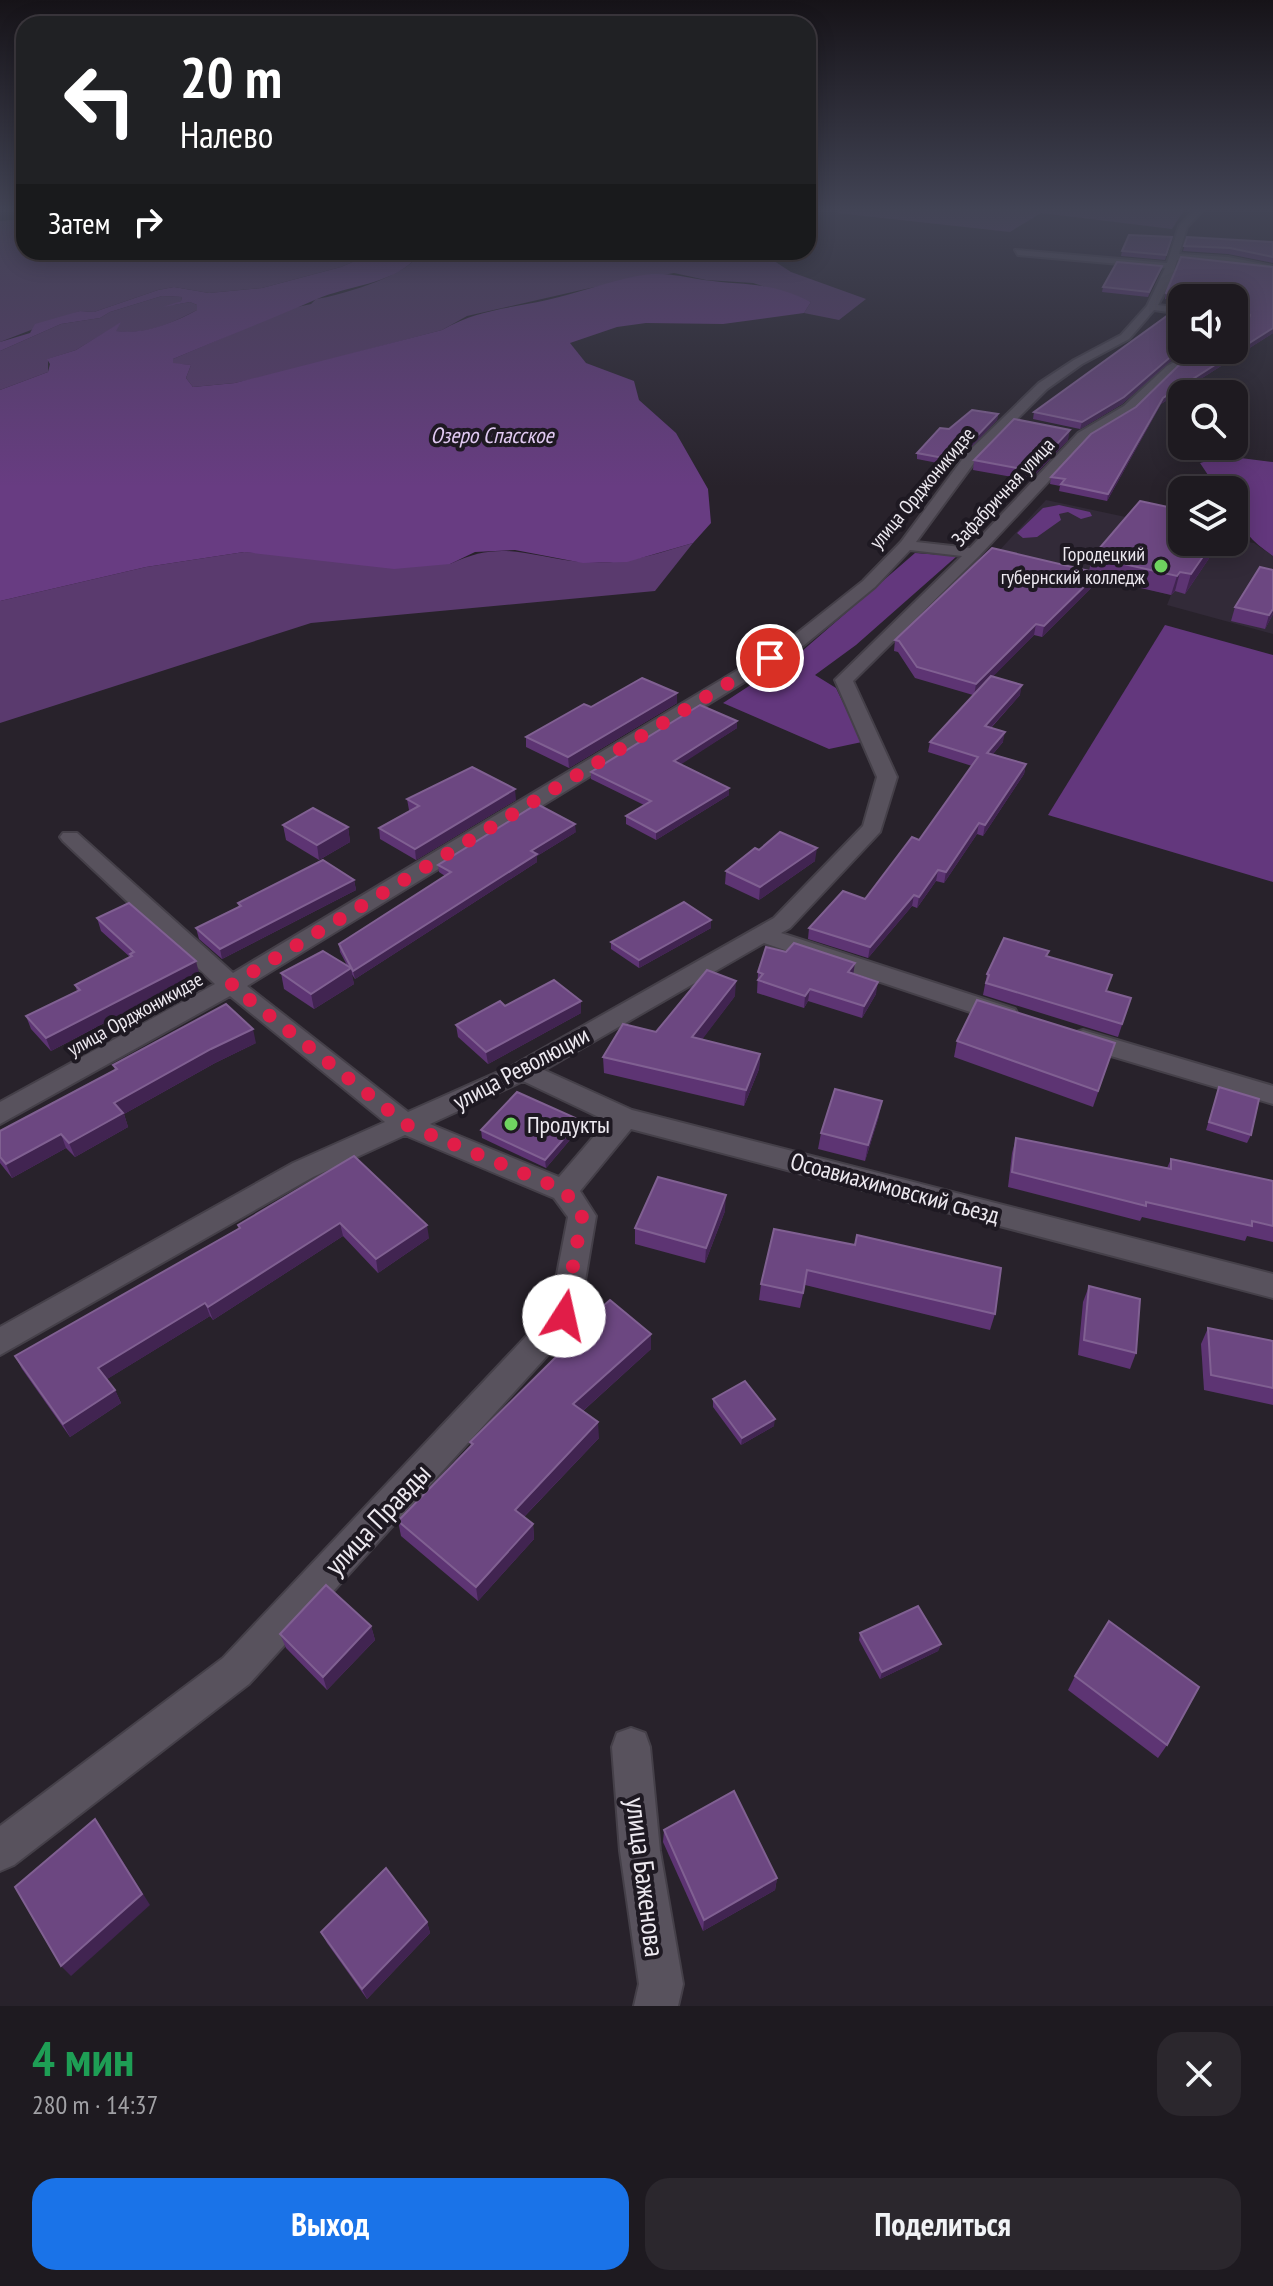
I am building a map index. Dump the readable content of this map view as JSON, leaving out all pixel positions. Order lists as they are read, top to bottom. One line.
{"streets":{"street":["улица Орджоникидзе","Зафабричная улица","улица Революции","Осоавиахимовский съезд","улица Правды","улица Баженова"]},"crossings":[["Зафабричная улица","улица Революции"],["улица Революции","Осоавиахимовский съезд"]],"water":["Озеро Спасское"],"places":["Городецкий губернский колледж","Продукты"],"page":{"turn":["20 m","Налево"],"then":"Затем","heading":["4 мин","280 m · 14:37"],"buttons":["Выход","Поделиться"]}}
